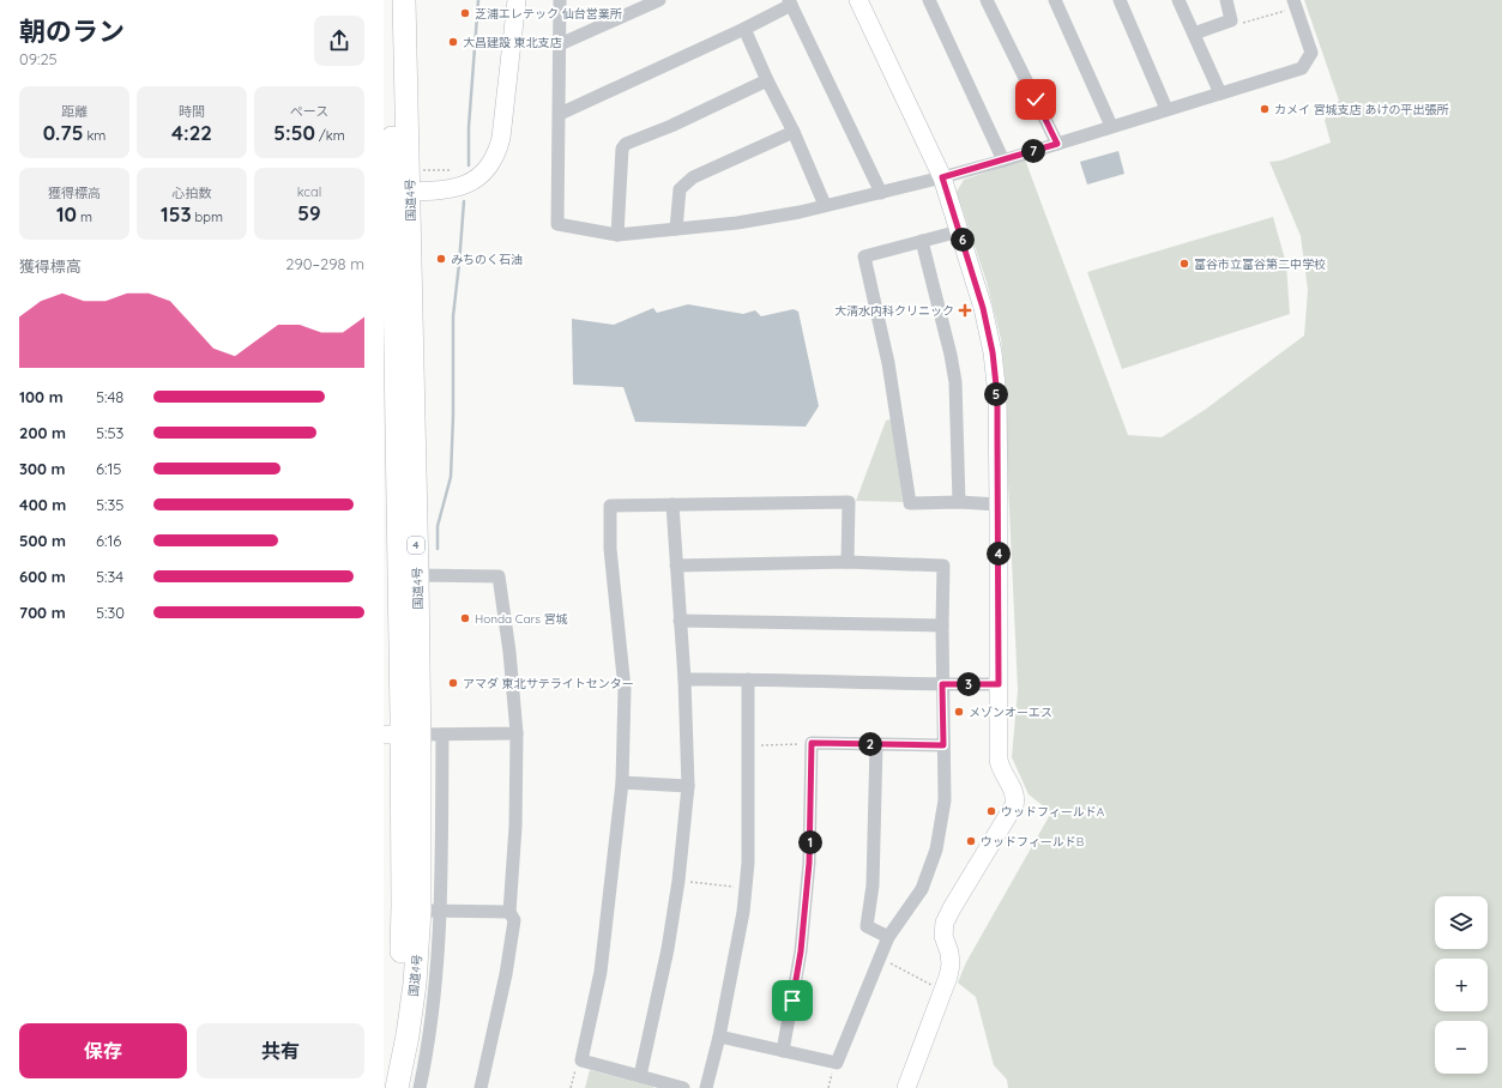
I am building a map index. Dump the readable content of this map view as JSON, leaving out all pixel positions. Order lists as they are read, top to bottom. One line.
{"streets":{"highway":["国道4号","4"]},"places":{"other":["芝浦エレテック 仙台営業所","大昌建設 東北支店","カメイ 宮城支店 あけの平出張所","みちのく石油","富谷市立富谷第二中学校","Honda Cars 宮城","アマダ 東北サテライトセンター","メゾンオーエス","ウッドフィールドA","ウッドフィールドB"],"health":["大清水内科クリニック"]},"page":{"heading":["朝のラン","09:25"],"stats":[["距離","0.75 km"],["時間","4:22"],["ペース","5:50 /km"],["獲得標高","10 m"],["心拍数","153 bpm"],["kcal","59"]],"pins":["7","6","5","4","3","2","1"],"chart":["獲得標高","290–298 m"],"list":[{"name":"100 m","note":"5:48"},{"name":"200 m","note":"5:53"},{"name":"300 m","note":"6:15"},{"name":"400 m","note":"5:35"},{"name":"500 m","note":"6:16"},{"name":"600 m","note":"5:34"},{"name":"700 m","note":"5:30"}],"map_buttons":["+","−"],"buttons":["保存","共有"]}}
